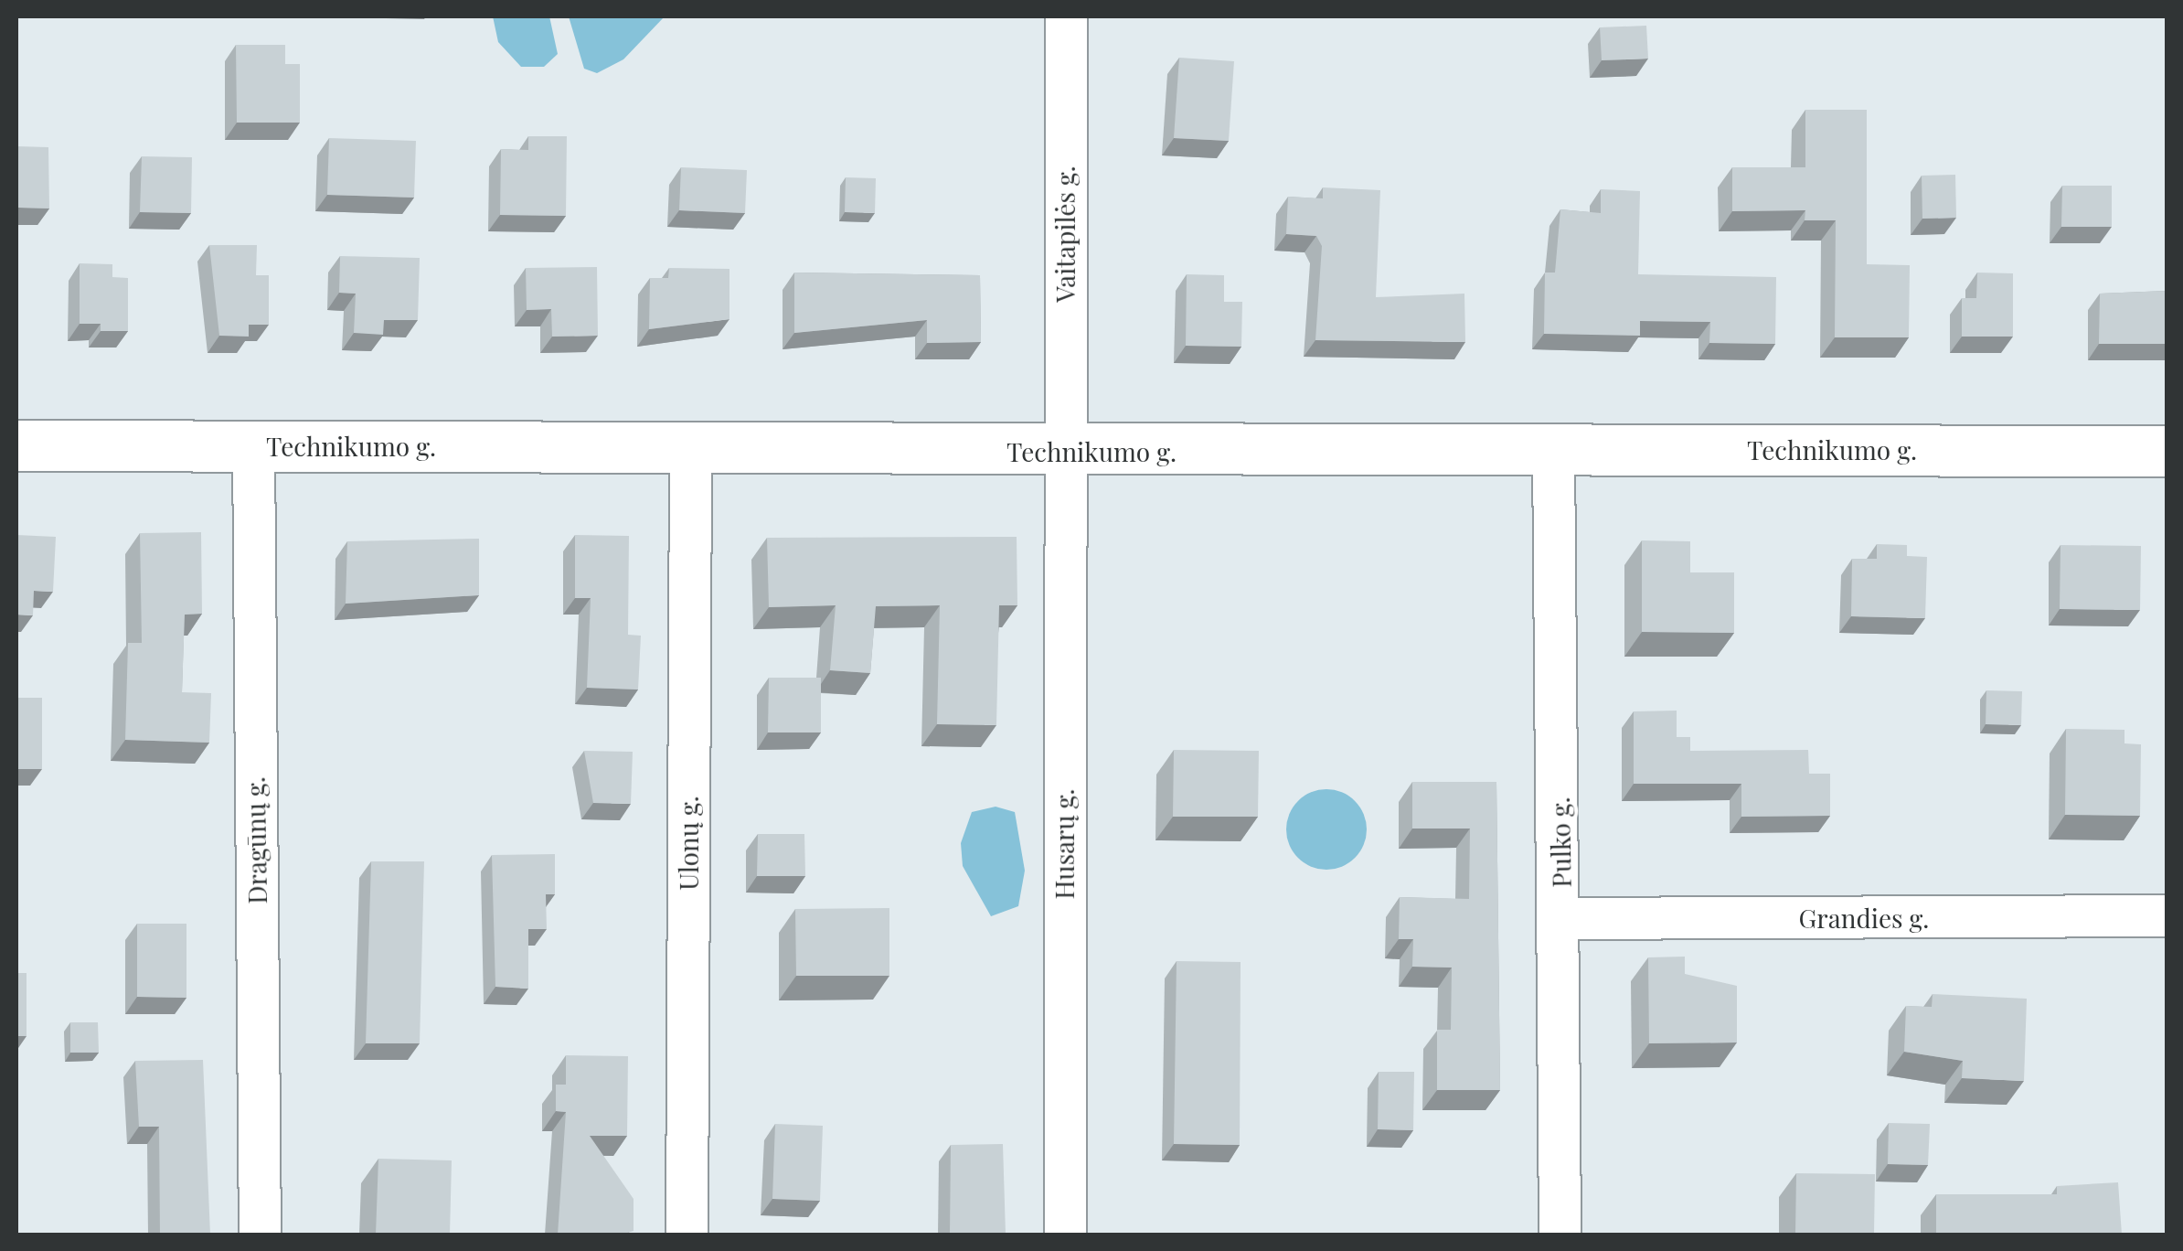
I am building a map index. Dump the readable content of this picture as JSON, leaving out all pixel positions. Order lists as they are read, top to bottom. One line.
{"streets":{"street":["Vaitapilės g.","Technikumo g.","Dragūnų g.","Pulko g.","Ulonų g.","Husarų g.","Grandies g."]},"crossings":[["Vaitapilės g.","Technikumo g."],["Vaitapilės g.","Husarų g."],["Technikumo g.","Dragūnų g."],["Technikumo g.","Pulko g."],["Technikumo g.","Ulonų g."],["Technikumo g.","Husarų g."],["Pulko g.","Grandies g."]]}
